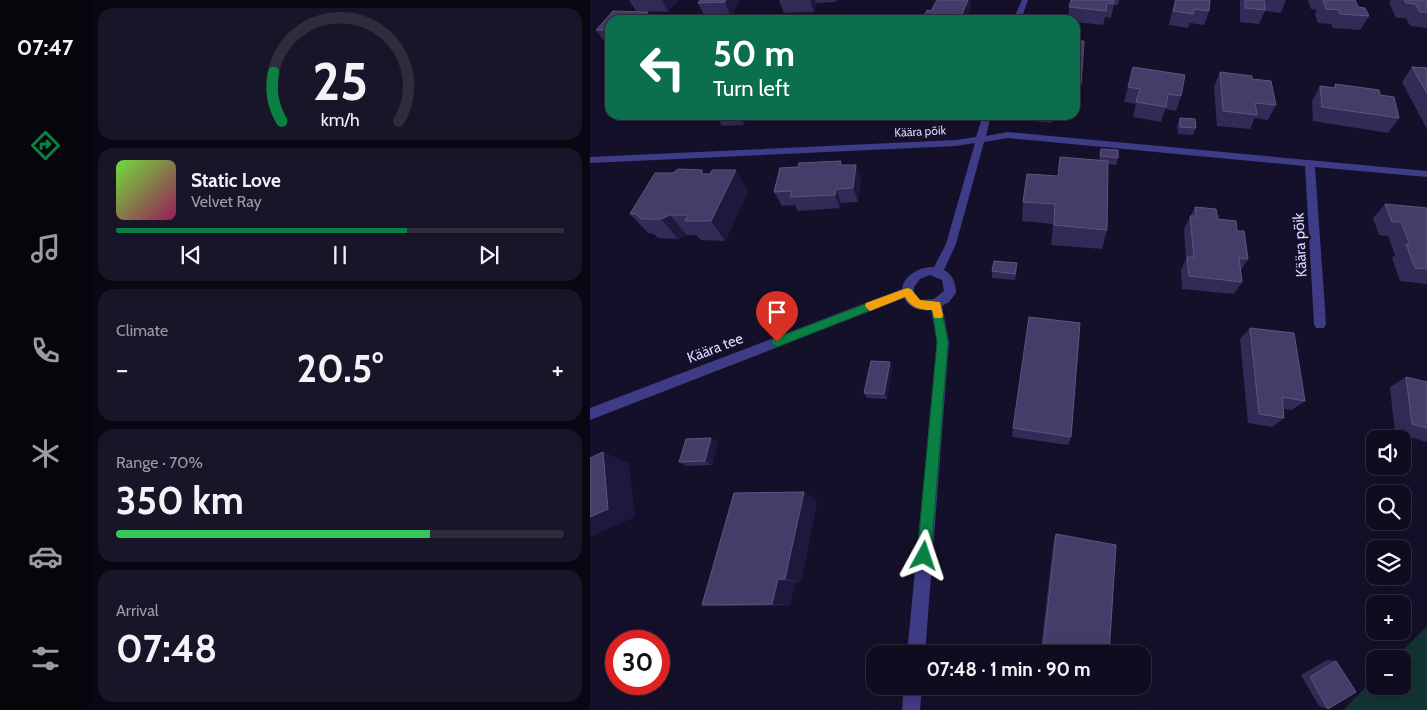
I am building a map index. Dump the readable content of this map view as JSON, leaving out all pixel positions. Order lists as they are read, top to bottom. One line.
{"streets":{"street":["Käära põik","Käära tee"]},"page":{"tabs":"07:47","turn":["50 m","Turn left"],"song":["Static Love","Velvet Ray"],"tile":["Climate",["Range · 70%","350 km"],["Arrival","07:48"]],"heat":["−","20.5°","+"],"map_buttons":["+","−"],"limit":"30","trip":"07:48 · 1 min · 90 m","gauge":["25","km/h"]}}
